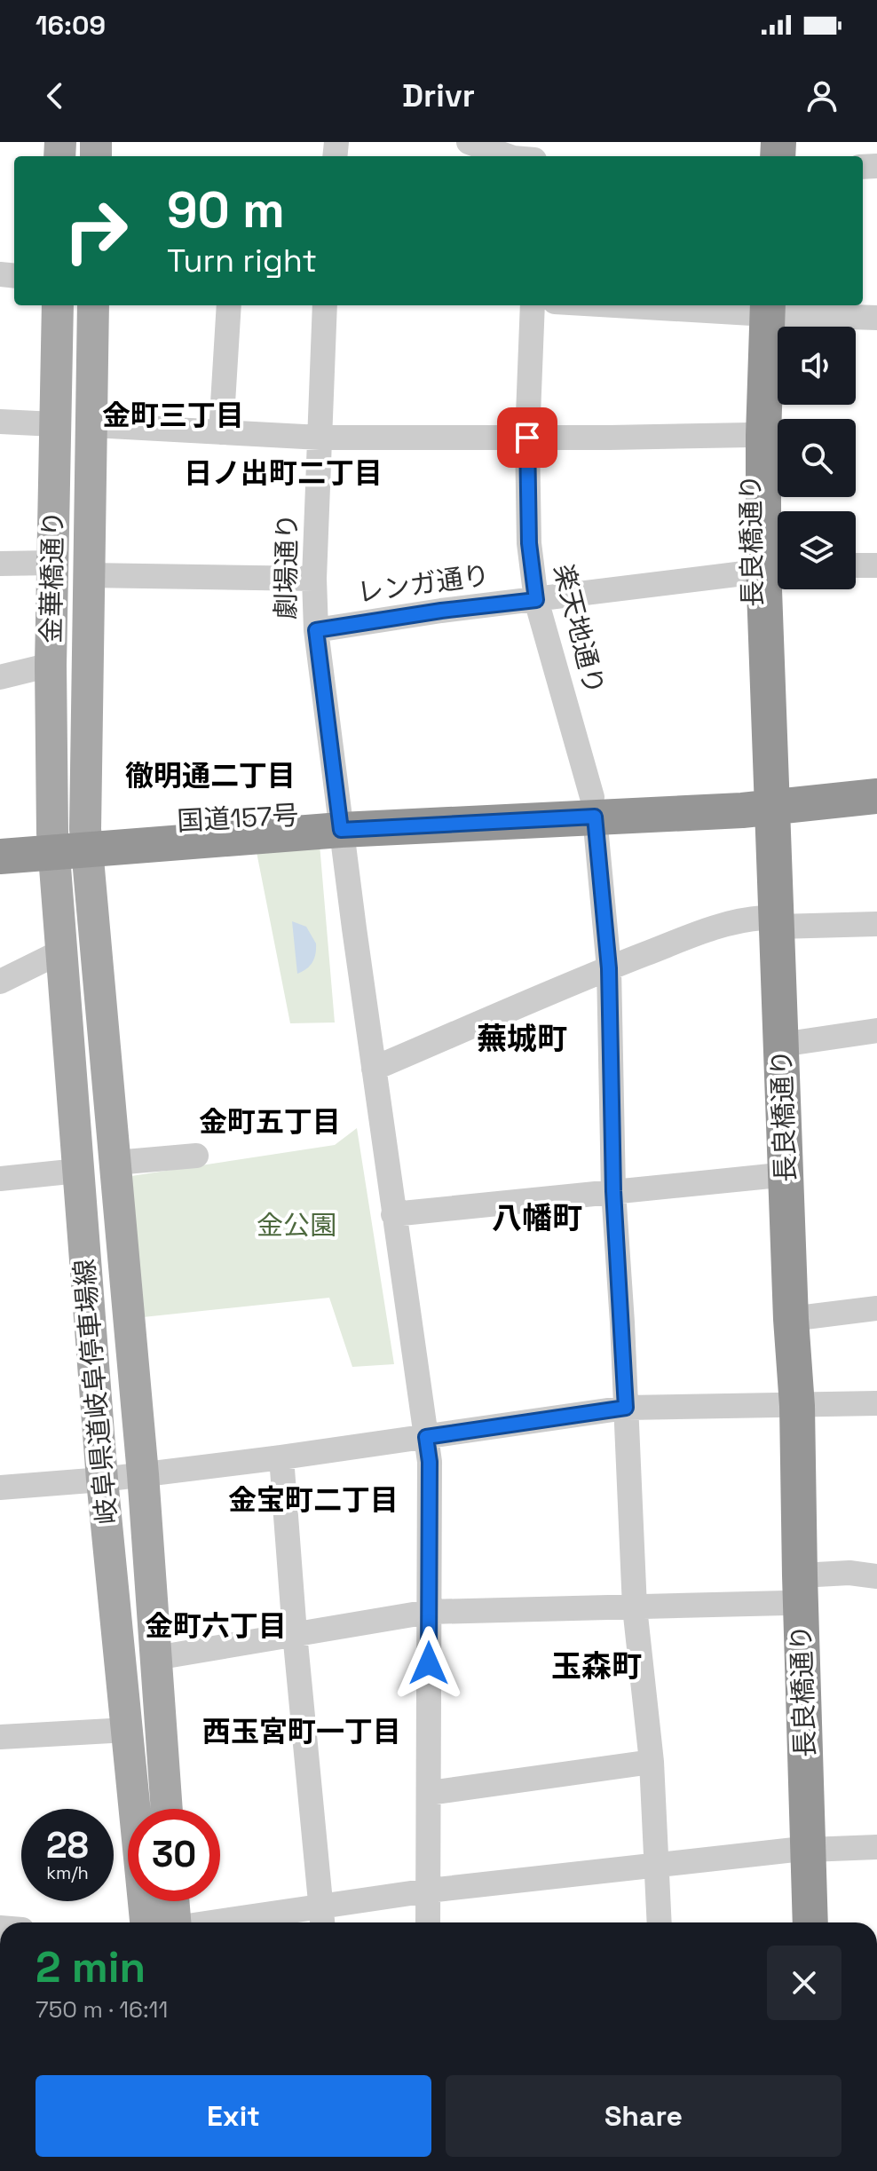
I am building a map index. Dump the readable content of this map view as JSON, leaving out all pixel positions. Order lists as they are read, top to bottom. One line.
{"streets":{"highway":["長良橋通り","国道157号"],"main road":["金華橋通り","岐阜県道岐阜停車場線"],"street":["劇場通り","レンガ通り","楽天地通り"]},"crossings":[["長良橋通り","レンガ通り"],["長良橋通り","国道157号"],["劇場通り","レンガ通り"],["劇場通り","国道157号"],["金華橋通り","国道157号"],["金華橋通り","岐阜県道岐阜停車場線"],["レンガ通り","楽天地通り"],["楽天地通り","国道157号"],["国道157号","岐阜県道岐阜停車場線"]],"districts":["金町三丁目","日ノ出町二丁目","徹明通二丁目","蕪城町","金町五丁目","八幡町","金宝町二丁目","金町六丁目","玉森町","西玉宮町一丁目"],"parks":["金公園"],"page":{"status":"16:09","header":"Drivr","turn":["90 m","Turn right"],"speed":"28 km/h","limit":"30","heading":["2 min","750 m · 16:11"],"buttons":["Exit","Share"]}}
